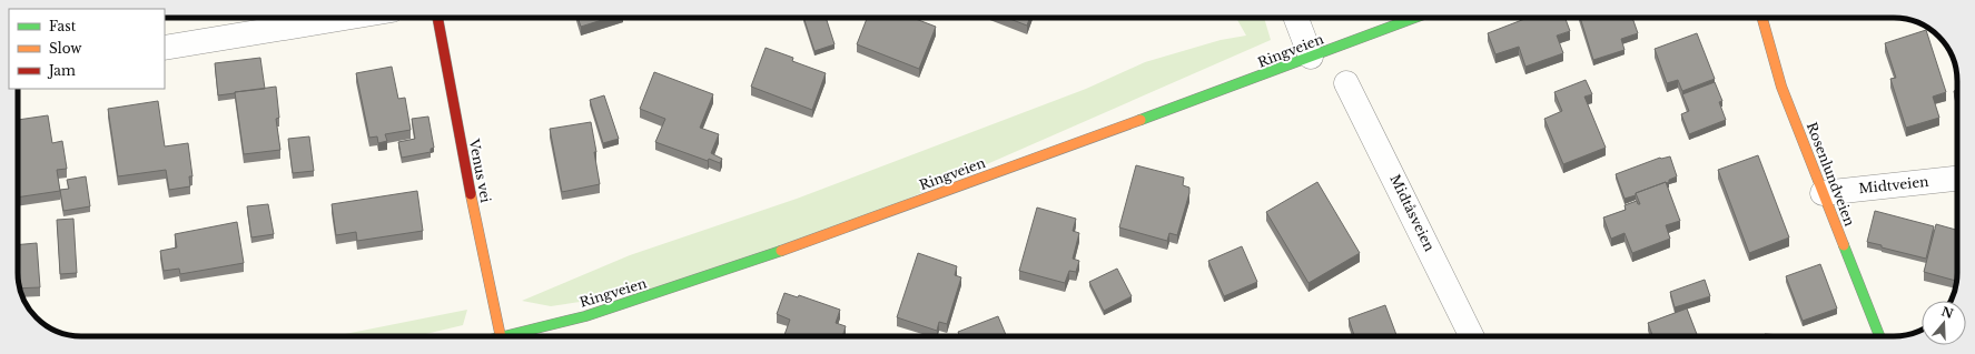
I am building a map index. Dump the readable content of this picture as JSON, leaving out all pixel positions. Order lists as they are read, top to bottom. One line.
{"streets":{"main road":["Ringveien","Venus vei","Rosenlundveien"],"street":["Midtveien","Midtåsveien"]},"crossings":[["Rosenlundveien","Midtveien"]],"legend":["Fast","Slow","Jam"],"north":"top"}
